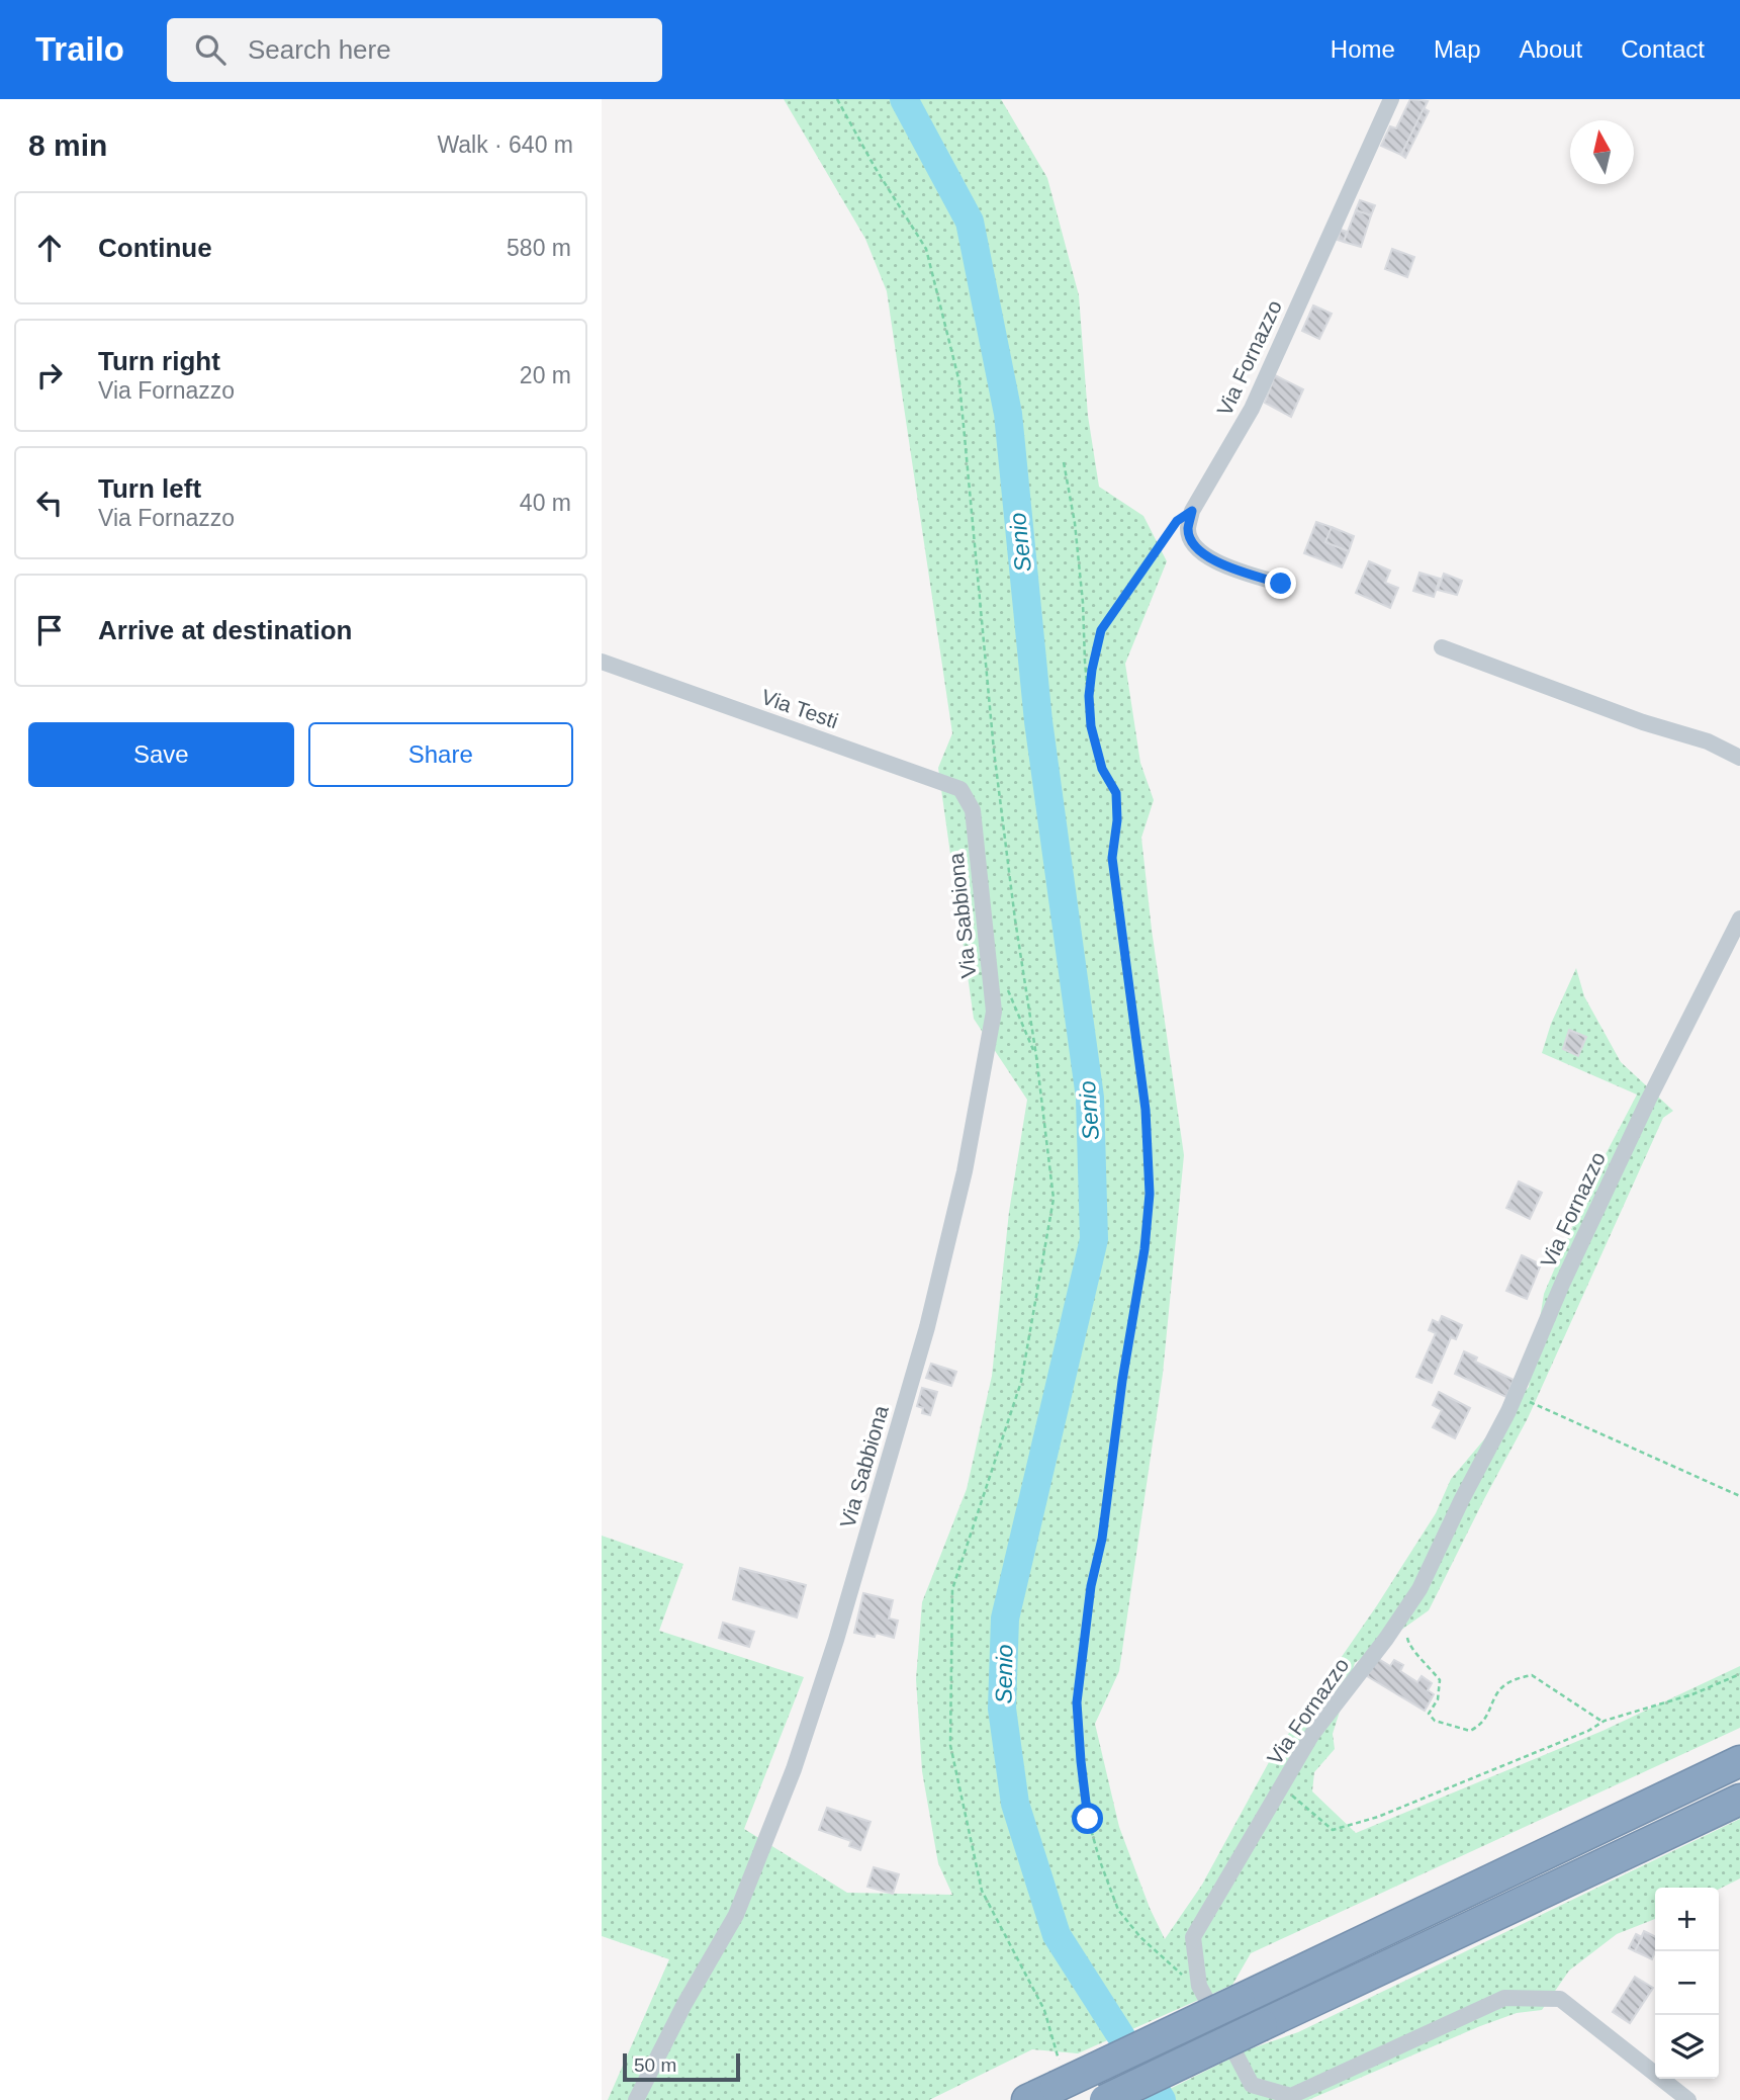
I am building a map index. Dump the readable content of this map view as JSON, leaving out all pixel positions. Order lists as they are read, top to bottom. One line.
{"streets":{"street":["Via Fornazzo","Via Testi","Via Sabbiona"]},"crossings":[["Via Testi","Via Sabbiona"]],"water":["Senio"],"scale_bar":"50 m","north":"top","page":{"header":"Trailo","search":"Search here","nav":["Home","Map","About","Contact"],"heading":["8 min","Walk · 640 m"],"list":[["Continue","580 m"],["Turn right","Via Fornazzo","20 m"],["Turn left","Via Fornazzo","40 m"],"Arrive at destination"],"buttons":["Save","Share"],"map_buttons":["+","−"],"scale":"50 m"}}
